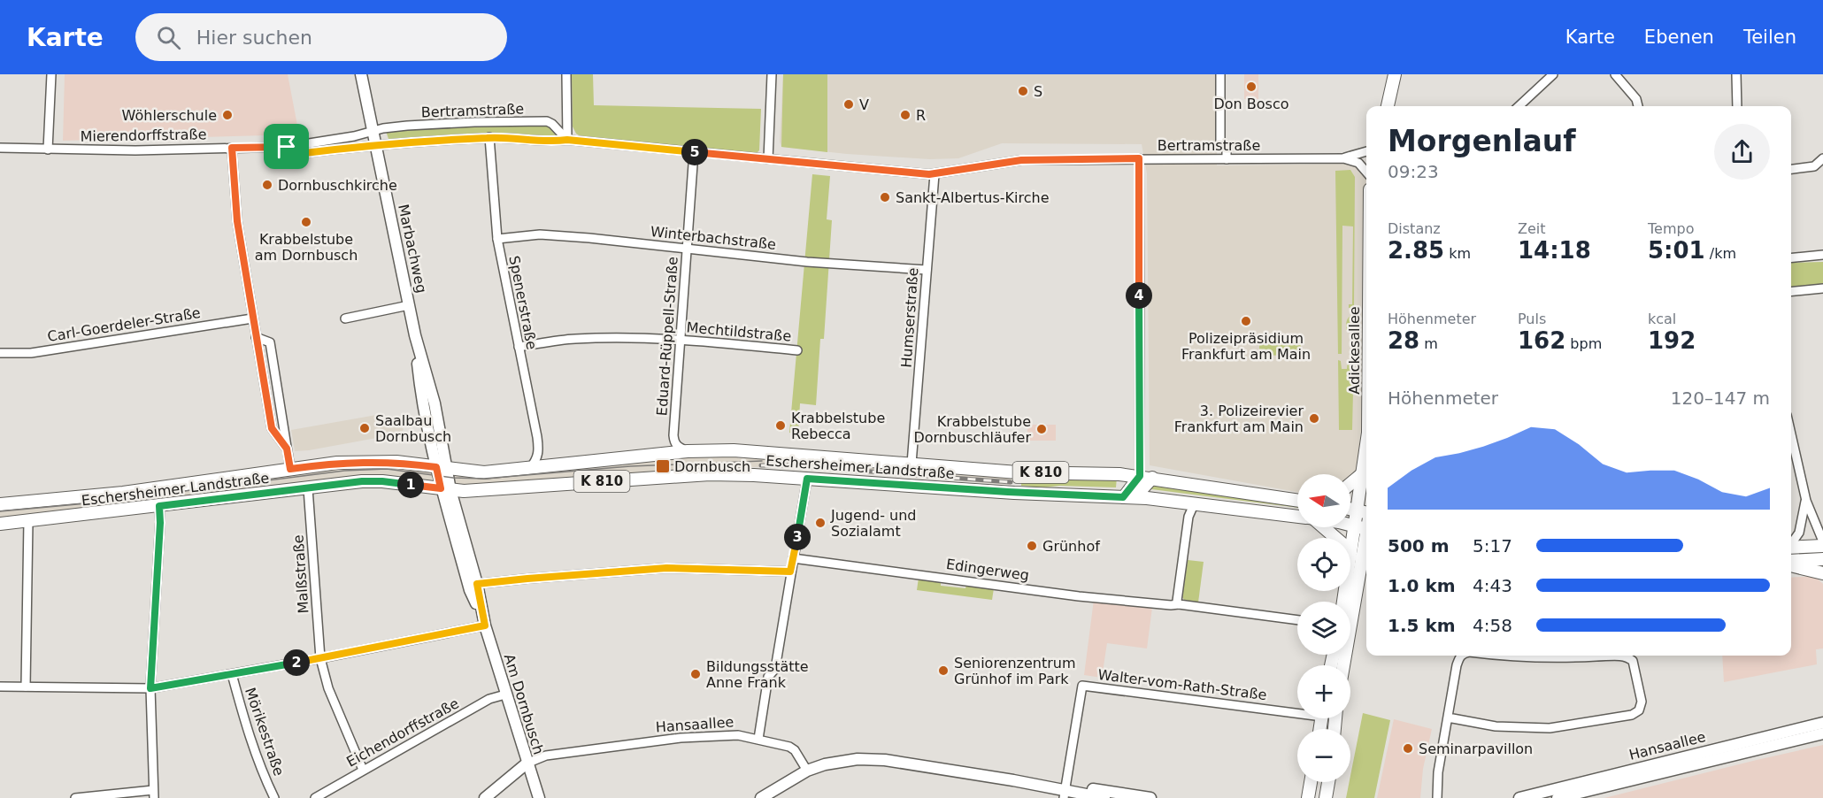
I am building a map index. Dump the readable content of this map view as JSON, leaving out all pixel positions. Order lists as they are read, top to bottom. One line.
{"streets":{"main road":["Marbachweg","Adickesallee","Eschersheimer Landstraße","K 810","Am Dornbusch","Hansaallee"],"street":["Bertramstraße","Mierendorffstraße","Winterbachstraße","Spenerstraße","Humserstraße","Carl-Goerdeler-Straße","Mechtildstraße","Eduard-Rüppell-Straße","Edingerweg","Malßstraße","Walter-vom-Rath-Straße","Mörikestraße","Eichendorffstraße"]},"crossings":[["Bertramstraße","Mierendorffstraße"],["Bertramstraße","Marbachweg"],["Bertramstraße","Spenerstraße"],["Bertramstraße","Humserstraße"],["Bertramstraße","Eduard-Rüppell-Straße"],["Mierendorffstraße","Marbachweg"],["Winterbachstraße","Spenerstraße"],["Winterbachstraße","Humserstraße"],["Winterbachstraße","Eduard-Rüppell-Straße"],["Marbachweg","Eschersheimer Landstraße"],["Marbachweg","Am Dornbusch"],["Spenerstraße","Mechtildstraße"],["Spenerstraße","Eschersheimer Landstraße"],["Humserstraße","Eschersheimer Landstraße"],["Mechtildstraße","Eduard-Rüppell-Straße"],["Eduard-Rüppell-Straße","Eschersheimer Landstraße"],["Eschersheimer Landstraße","Malßstraße"],["Eschersheimer Landstraße","Am Dornbusch"],["Malßstraße","Eichendorffstraße"],["Am Dornbusch","Hansaallee"],["Am Dornbusch","Eichendorffstraße"]],"places":{"other":["Don Bosco","S","V","Wöhlerschule","R","Dornbuschkirche","Sankt-Albertus-Kirche","Krabbelstube am Dornbusch","Polizeipräsidium Frankfurt am Main","3. Polizeirevier Frankfurt am Main","Krabbelstube Rebecca","Saalbau Dornbusch","Krabbelstube Dornbuschläufer","Jugend- und Sozialamt","Grünhof","Seniorenzentrum Grünhof im Park","Bildungsstätte Anne Frank","Seminarpavillon"],"transit":["Dornbusch"]},"north":"left","page":{"header":"Karte","search":"Hier suchen","nav":["Karte","Ebenen","Teilen"],"heading":["Morgenlauf","09:23"],"pins":["5","4","1","3","2"],"stats":[["Distanz","2.85 km"],["Zeit","14:18"],["Tempo","5:01 /km"],["Höhenmeter","28 m"],["Puls","162 bpm"],["kcal","192"]],"chart":["Höhenmeter","120–147 m"],"map_buttons":["+","−"],"list":[{"name":"500 m","note":"5:17"},{"name":"1.0 km","note":"4:43"},{"name":"1.5 km","note":"4:58"}]}}
